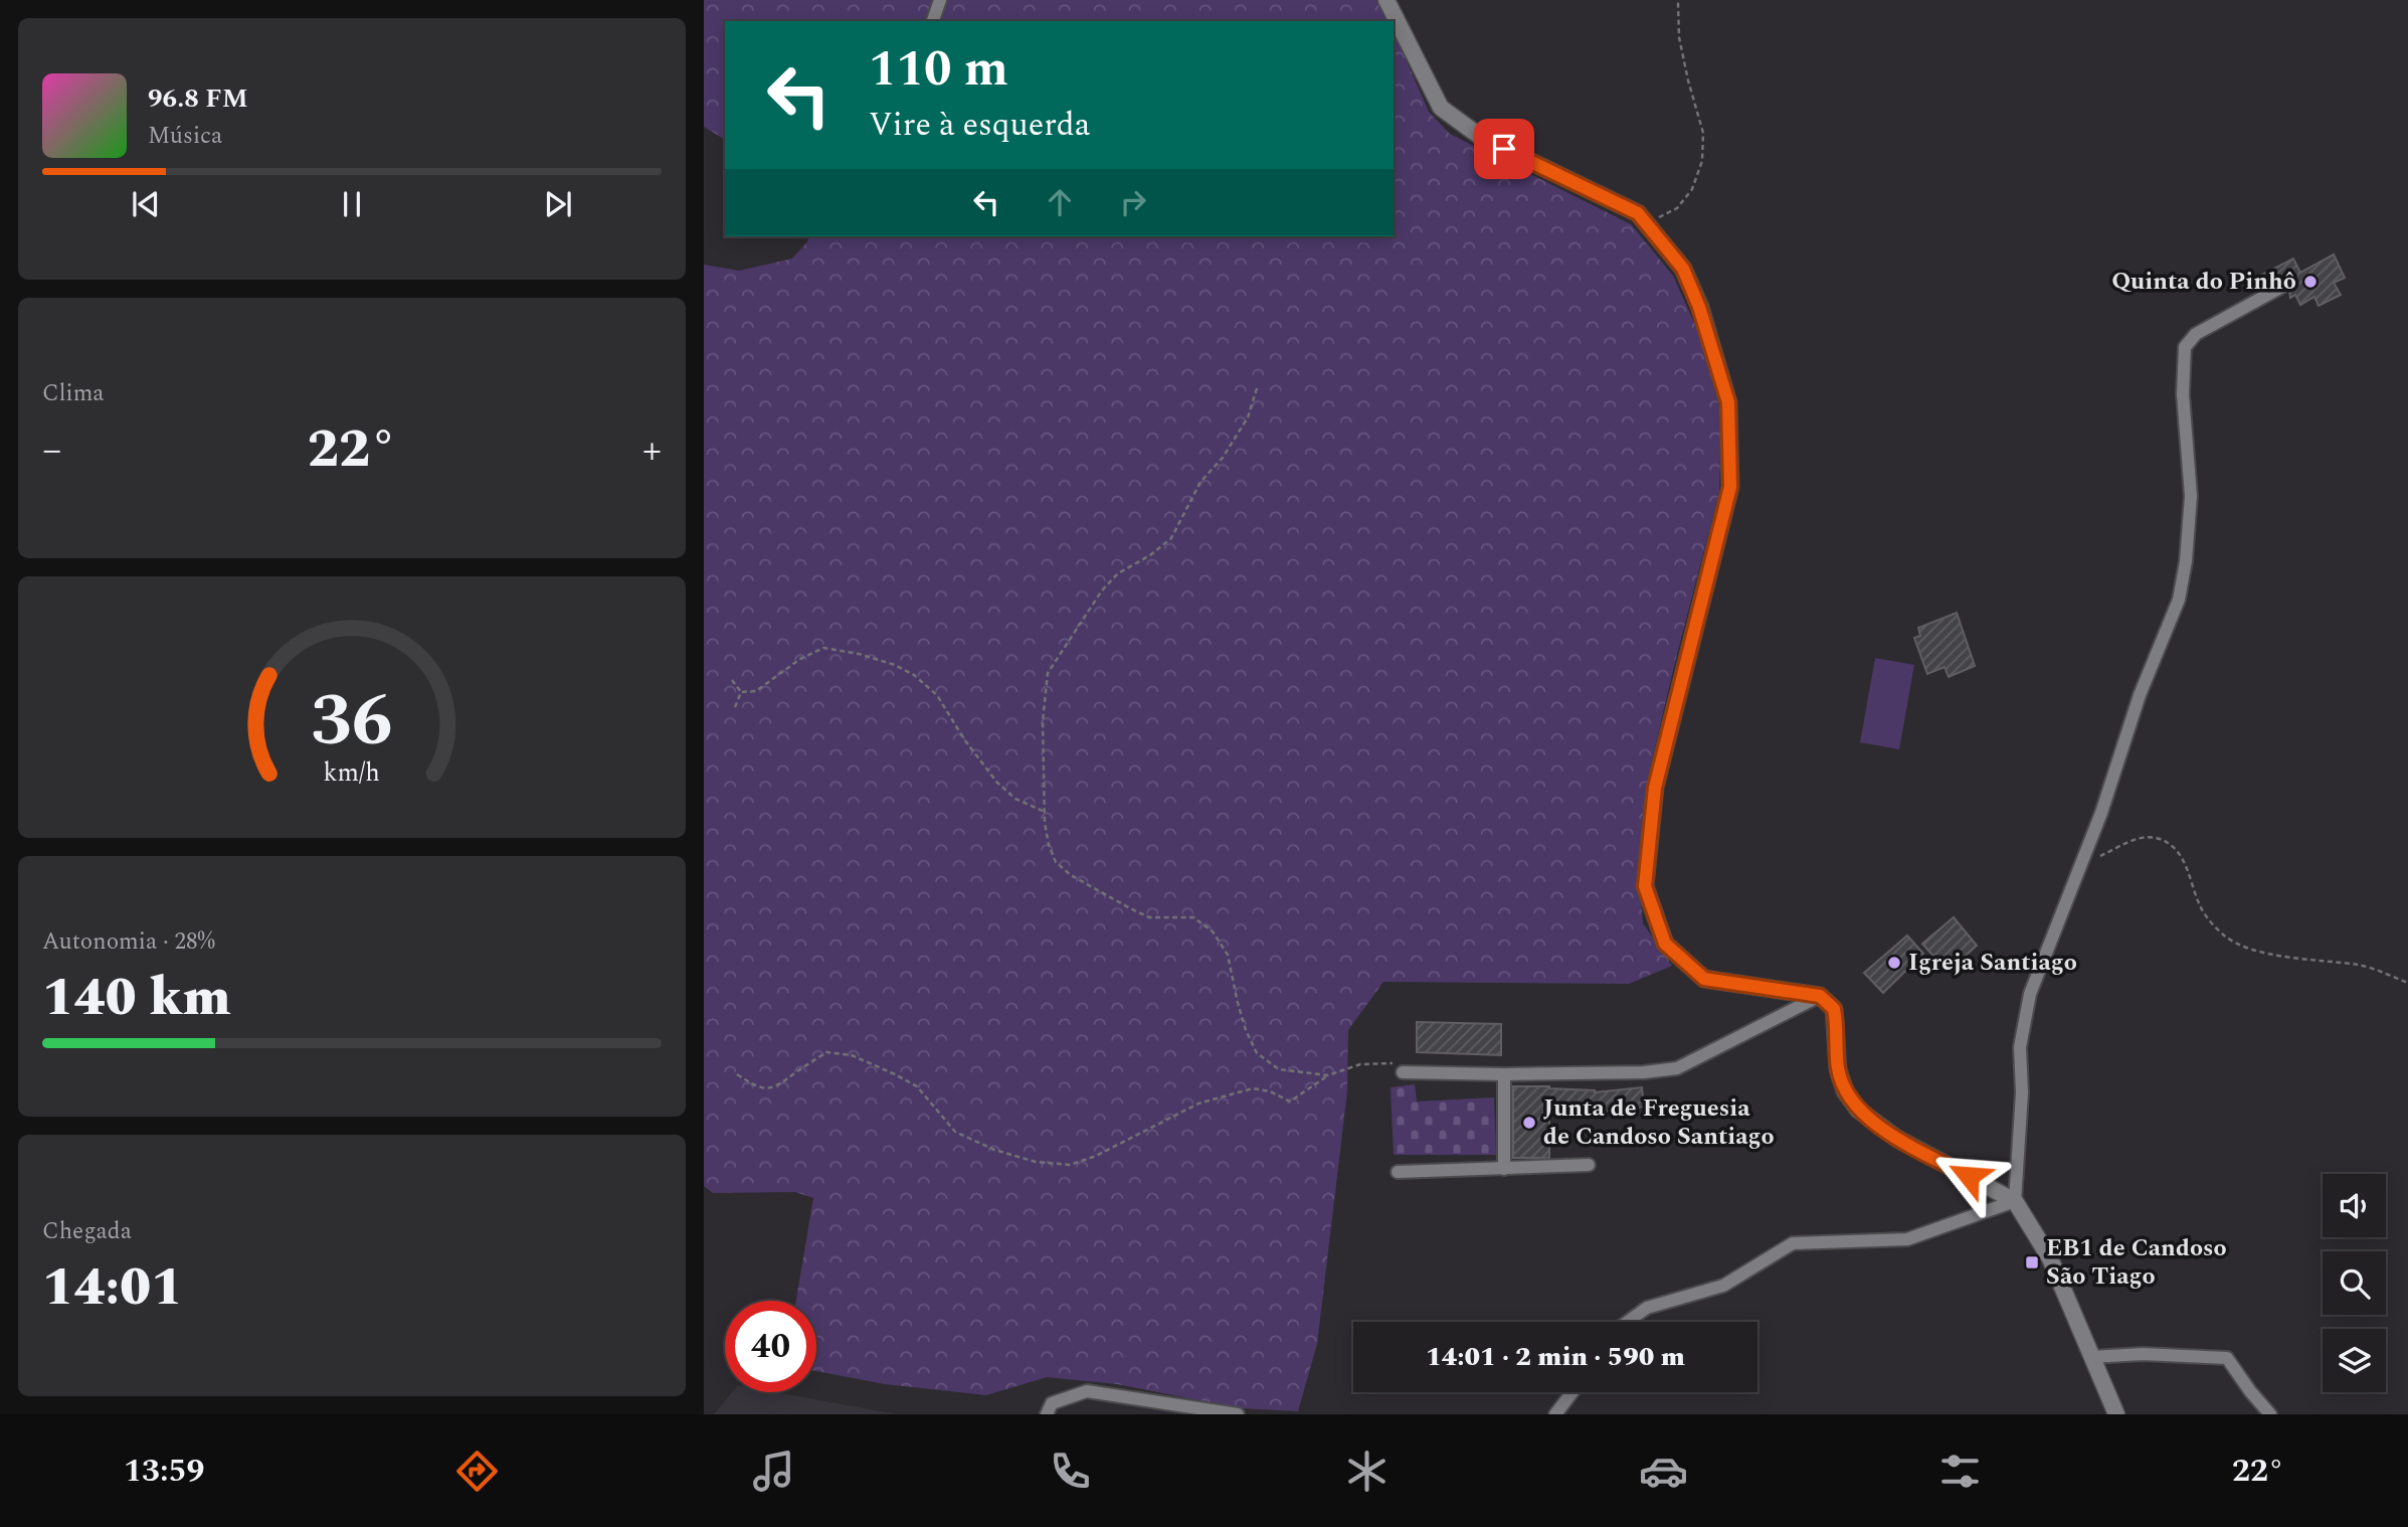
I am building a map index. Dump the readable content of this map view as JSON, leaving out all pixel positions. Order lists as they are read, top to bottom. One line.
{"places":{"other":["Quinta do Pinhô","Igreja Santiago","Junta de Freguesia de Candoso Santiago"],"transit":["EB1 de Candoso São Tiago"]},"page":{"turn":["110 m","Vire à esquerda"],"song":["96.8 FM","Música"],"tile":["Clima",["Autonomia · 28%","140 km"],["Chegada","14:01"]],"heat":["−","22°","+"],"limit":"40","trip":"14:01 · 2 min · 590 m","tabs":["13:59","22°"],"gauge":["36","km/h"]}}
